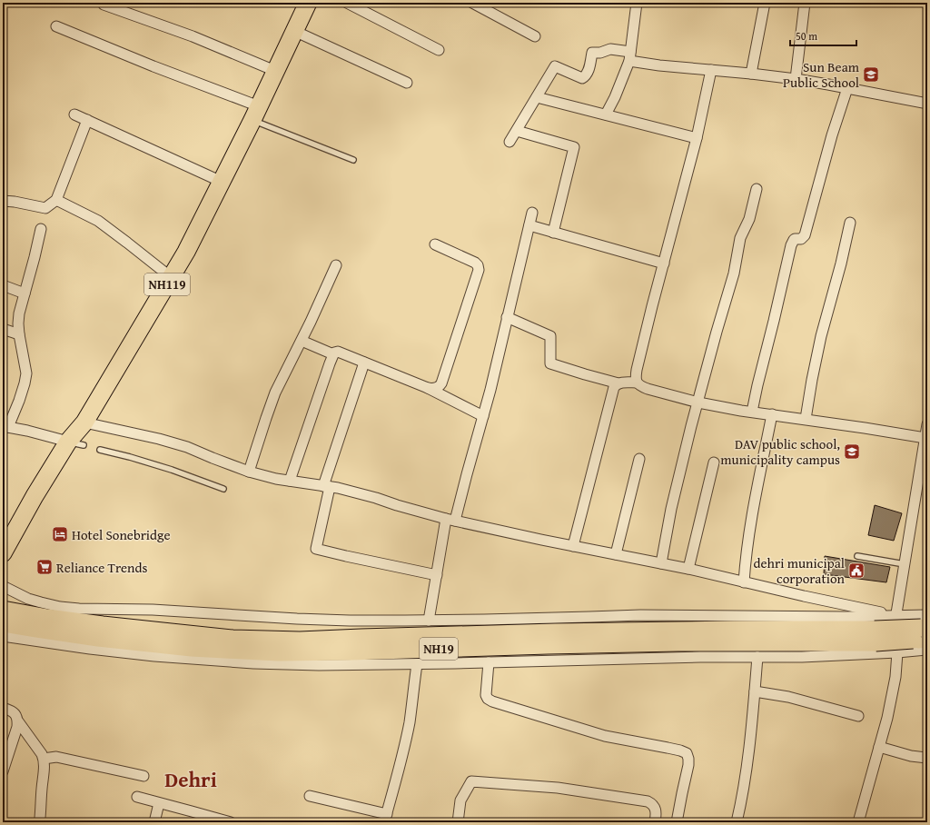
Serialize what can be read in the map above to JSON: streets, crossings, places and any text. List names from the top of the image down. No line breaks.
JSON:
{"streets":{"highway":["NH119","NH19"]},"districts":["Dehri"],"places":{"school or university":["Sun Beam Public School","DAV public school, municipality campus"],"hotel":["Hotel Sonebridge"],"supermarket":["Reliance Trends"],"public building":["dehri municipal corporation"]},"scale_bar":"50 m"}
